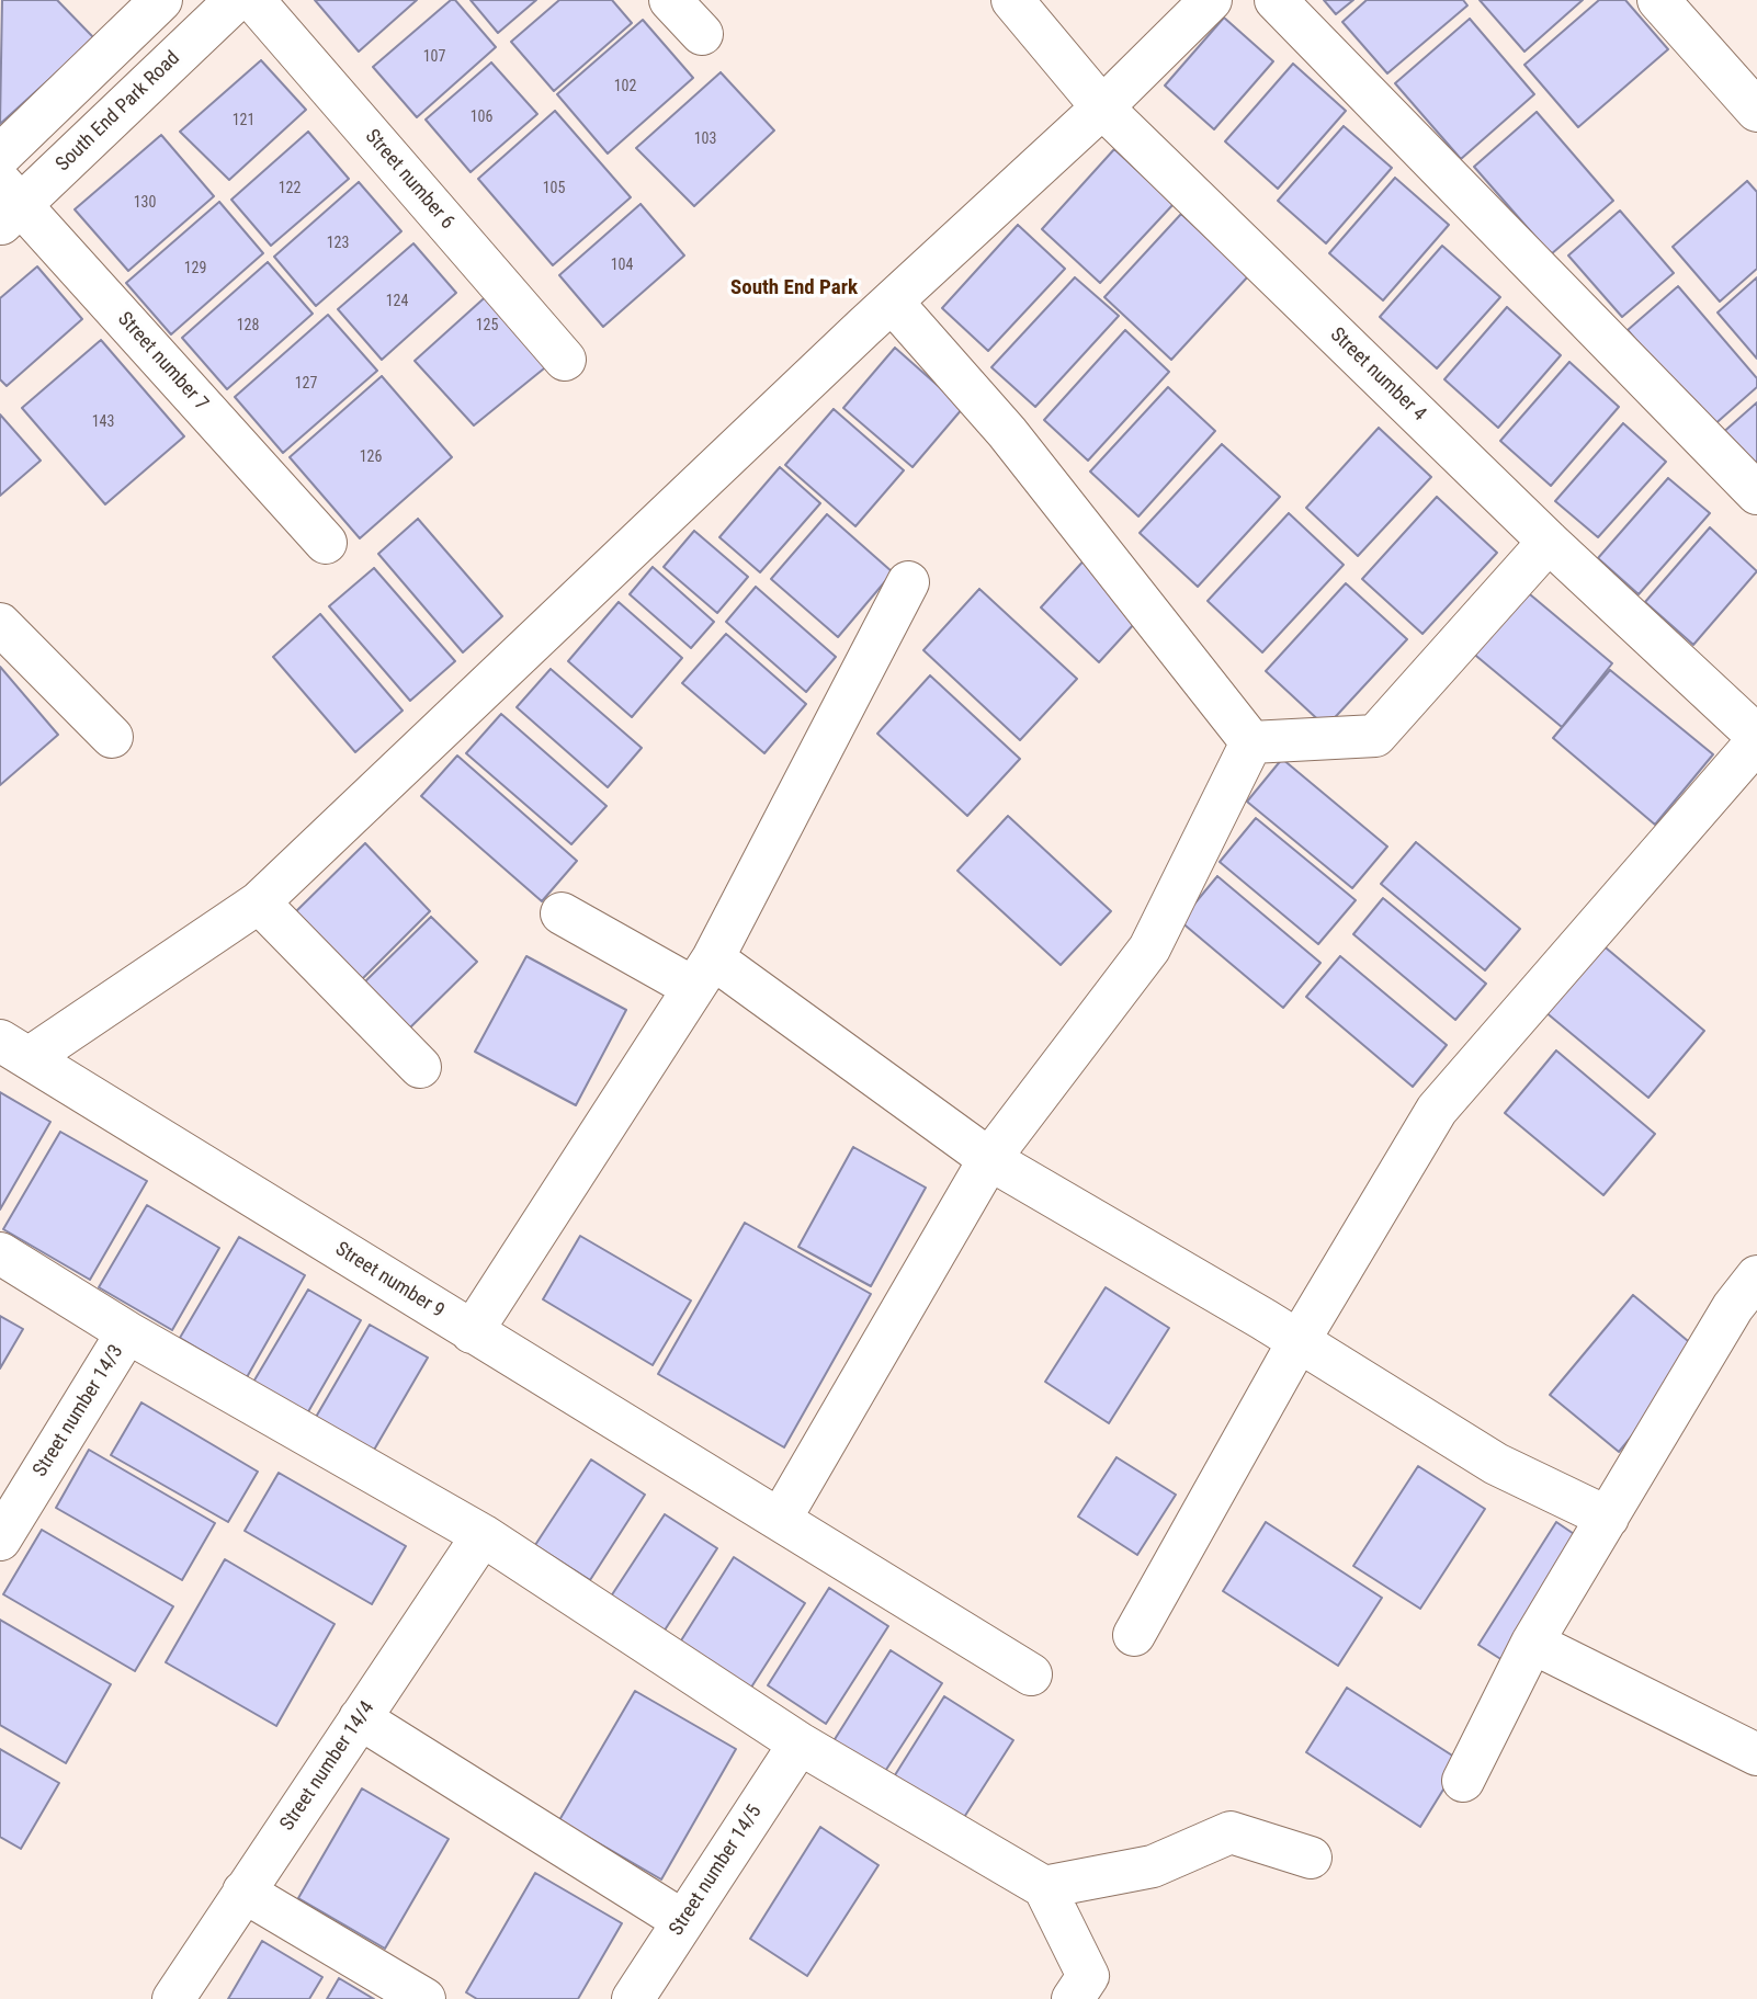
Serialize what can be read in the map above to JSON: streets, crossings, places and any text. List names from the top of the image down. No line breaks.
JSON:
{"streets":{"street":["South End Park Road","Street number 6","Street number 7","Street number 4","Street number 9","Street number 14/3","Street number 14/4","Street number 14/5"]},"crossings":[["South End Park Road","Street number 7"]],"districts":["South End Park"],"house_numbers":["107","102","106","121","103","122","105","130","123","104","129","124","128","125","127","143","126"]}
